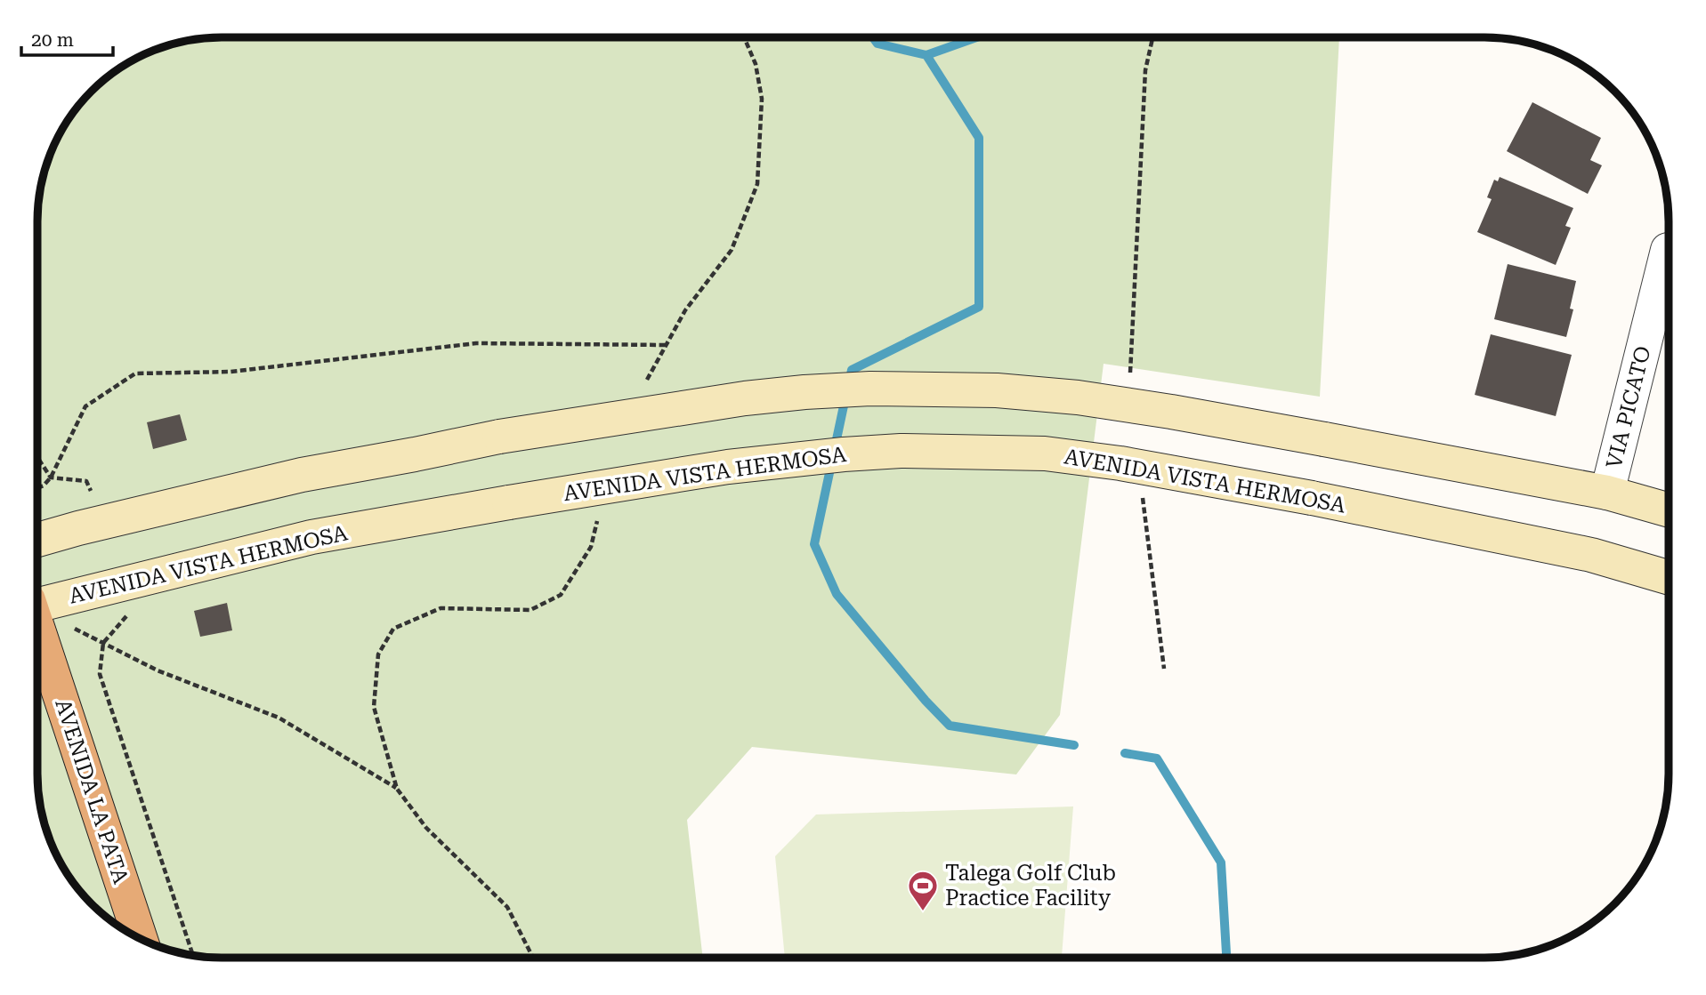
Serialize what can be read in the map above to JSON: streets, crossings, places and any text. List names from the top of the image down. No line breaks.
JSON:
{"streets":{"highway":["AVENIDA LA PATA"],"main road":["AVENIDA VISTA HERMOSA"],"street":["VIA PICATO"]},"places":{"sports":["Talega Golf Club Practice Facility"]},"scale_bar":"20 m"}
